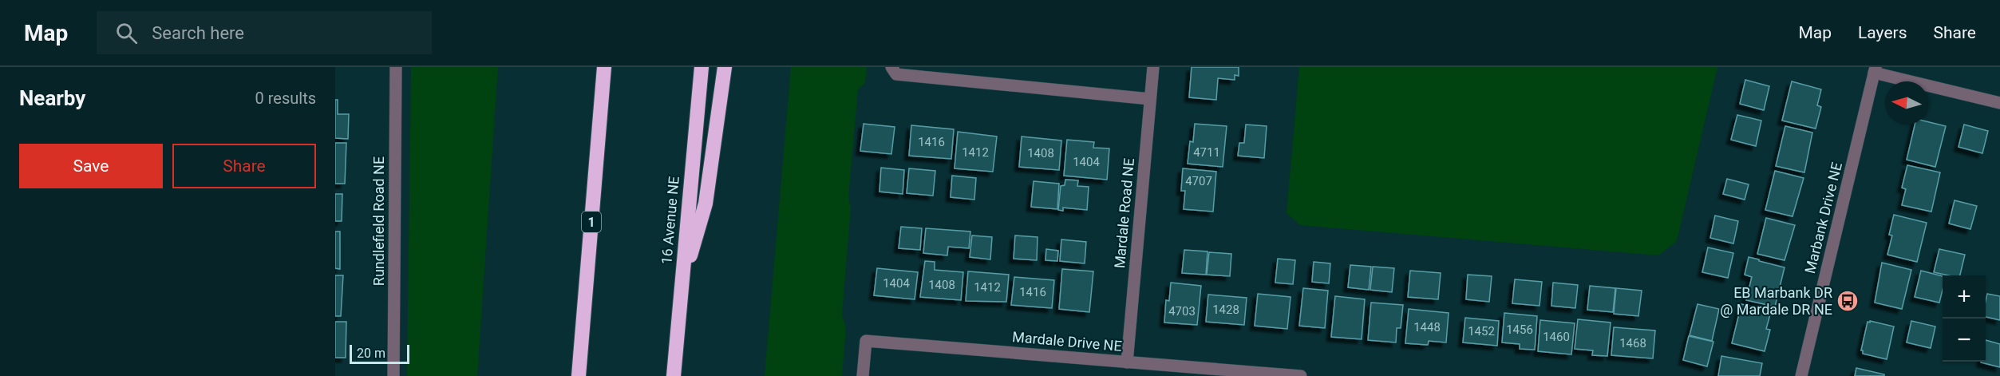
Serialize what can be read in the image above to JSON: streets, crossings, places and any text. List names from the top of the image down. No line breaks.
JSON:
{"streets":{"highway":["16 Avenue NE","1"],"street":["Mardale Road NE","Marbank Drive NE","Rundlefield Road NE","Mardale Drive NE"]},"crossings":[["Mardale Road NE","Mardale Drive NE"]],"places":{"bus stop":["EB Marbank DR @ Mardale DR NE"]},"house_numbers":["1416","1412","4711","1408","1404","4707","1404","1408","1412","1416","1428","4703","1448","1456","1452","1460","1468"],"scale_bar":"20 m","north":"left","page":{"header":"Map","search":"Search here","nav":["Map","Layers","Share"],"heading":["Nearby","0 results"],"buttons":["Save","Share"],"map_buttons":["+","−"],"scale":"20 m"}}
